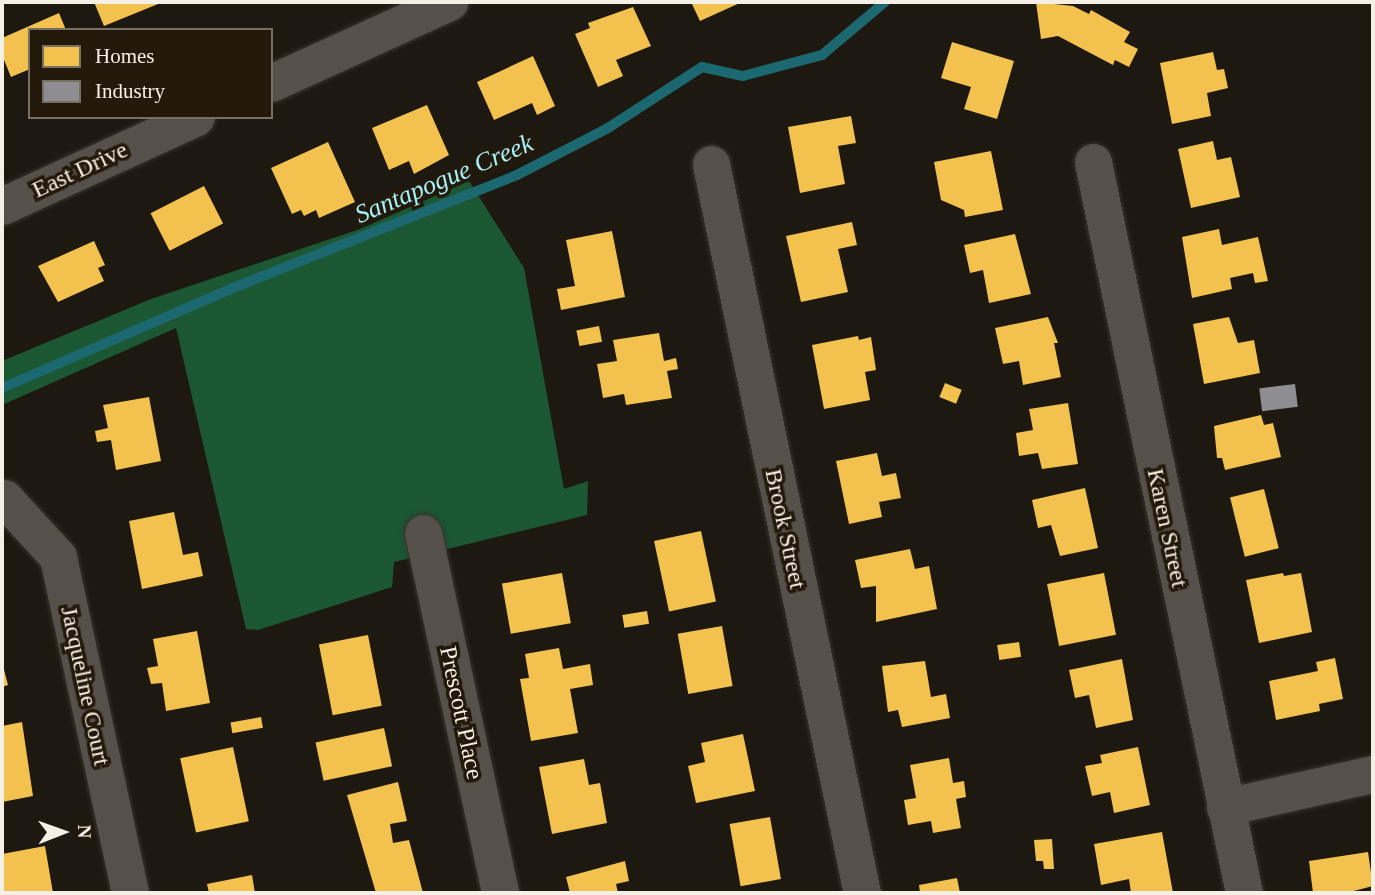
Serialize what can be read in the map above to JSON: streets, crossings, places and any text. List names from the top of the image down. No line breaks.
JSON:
{"streets":{"street":["East Drive","Karen Street","Brook Street","Jacqueline Court","Prescott Place"]},"water":["Santapogue Creek"],"legend":["Homes","Industry"],"north":"right"}
